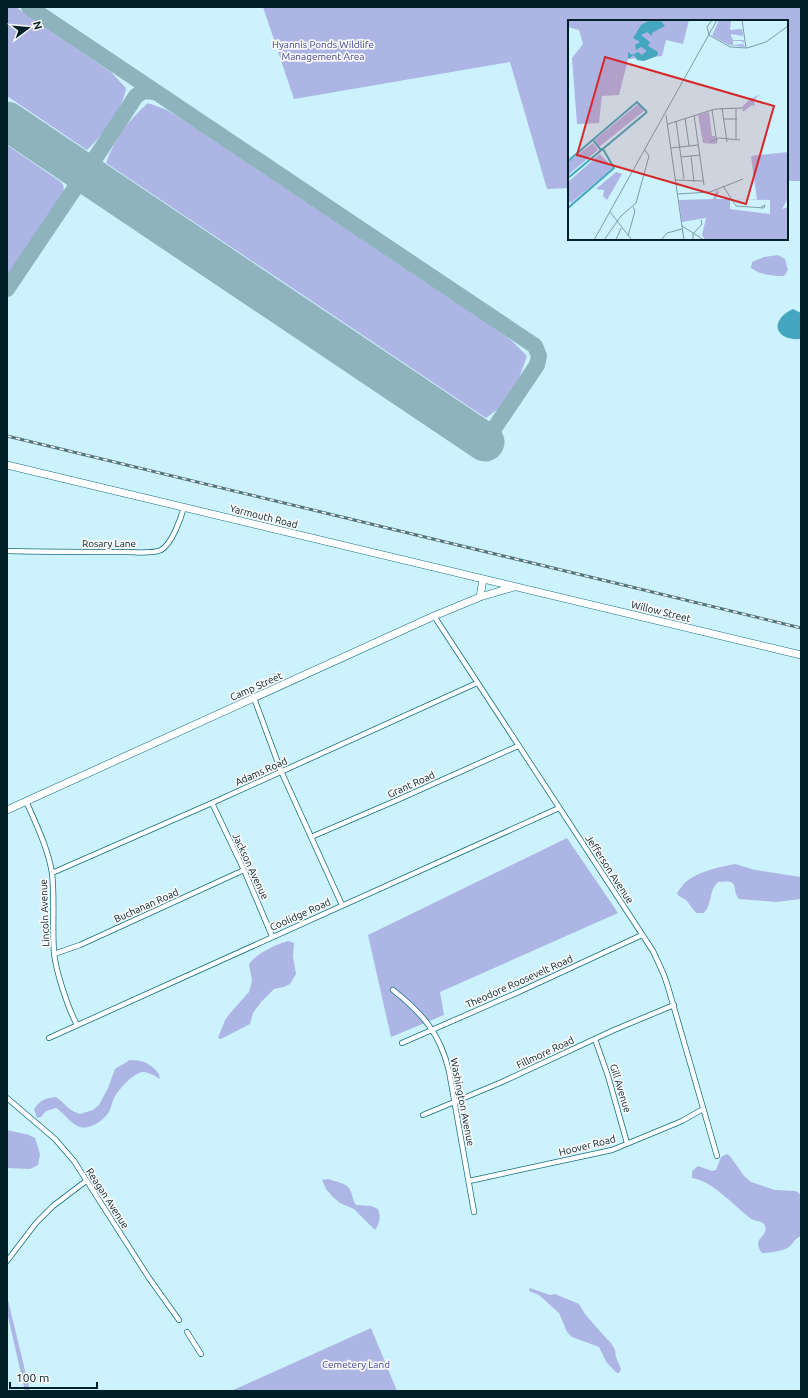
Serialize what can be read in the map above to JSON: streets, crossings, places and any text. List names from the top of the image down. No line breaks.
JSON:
{"streets":{"main road":["Yarmouth Road","Willow Street","Camp Street"],"street":["Rosary Lane","Adams Road","Grant Road","Jackson Avenue","Jefferson Avenue","Buchanan Road","Lincoln Avenue","Coolidge Road","Theodore Roosevelt Road","Fillmore Road","Gill Avenue","Washington Avenue","Hoover Road","Reagan Avenue"]},"crossings":[["Yarmouth Road","Rosary Lane"],["Yarmouth Road","Willow Street"],["Yarmouth Road","Camp Street"],["Willow Street","Camp Street"],["Camp Street","Jefferson Avenue"],["Camp Street","Lincoln Avenue"],["Adams Road","Jackson Avenue"],["Adams Road","Jefferson Avenue"],["Adams Road","Lincoln Avenue"],["Grant Road","Jefferson Avenue"],["Jackson Avenue","Buchanan Road"],["Jackson Avenue","Coolidge Road"],["Jefferson Avenue","Coolidge Road"],["Jefferson Avenue","Theodore Roosevelt Road"],["Jefferson Avenue","Fillmore Road"],["Jefferson Avenue","Hoover Road"],["Buchanan Road","Lincoln Avenue"],["Lincoln Avenue","Coolidge Road"],["Theodore Roosevelt Road","Washington Avenue"],["Fillmore Road","Gill Avenue"],["Fillmore Road","Washington Avenue"],["Gill Avenue","Hoover Road"],["Washington Avenue","Hoover Road"]],"parks":["Hyannis Ponds Wildlife Management Area","Cemetery Land"],"scale_bar":"100 m","north":"right"}
